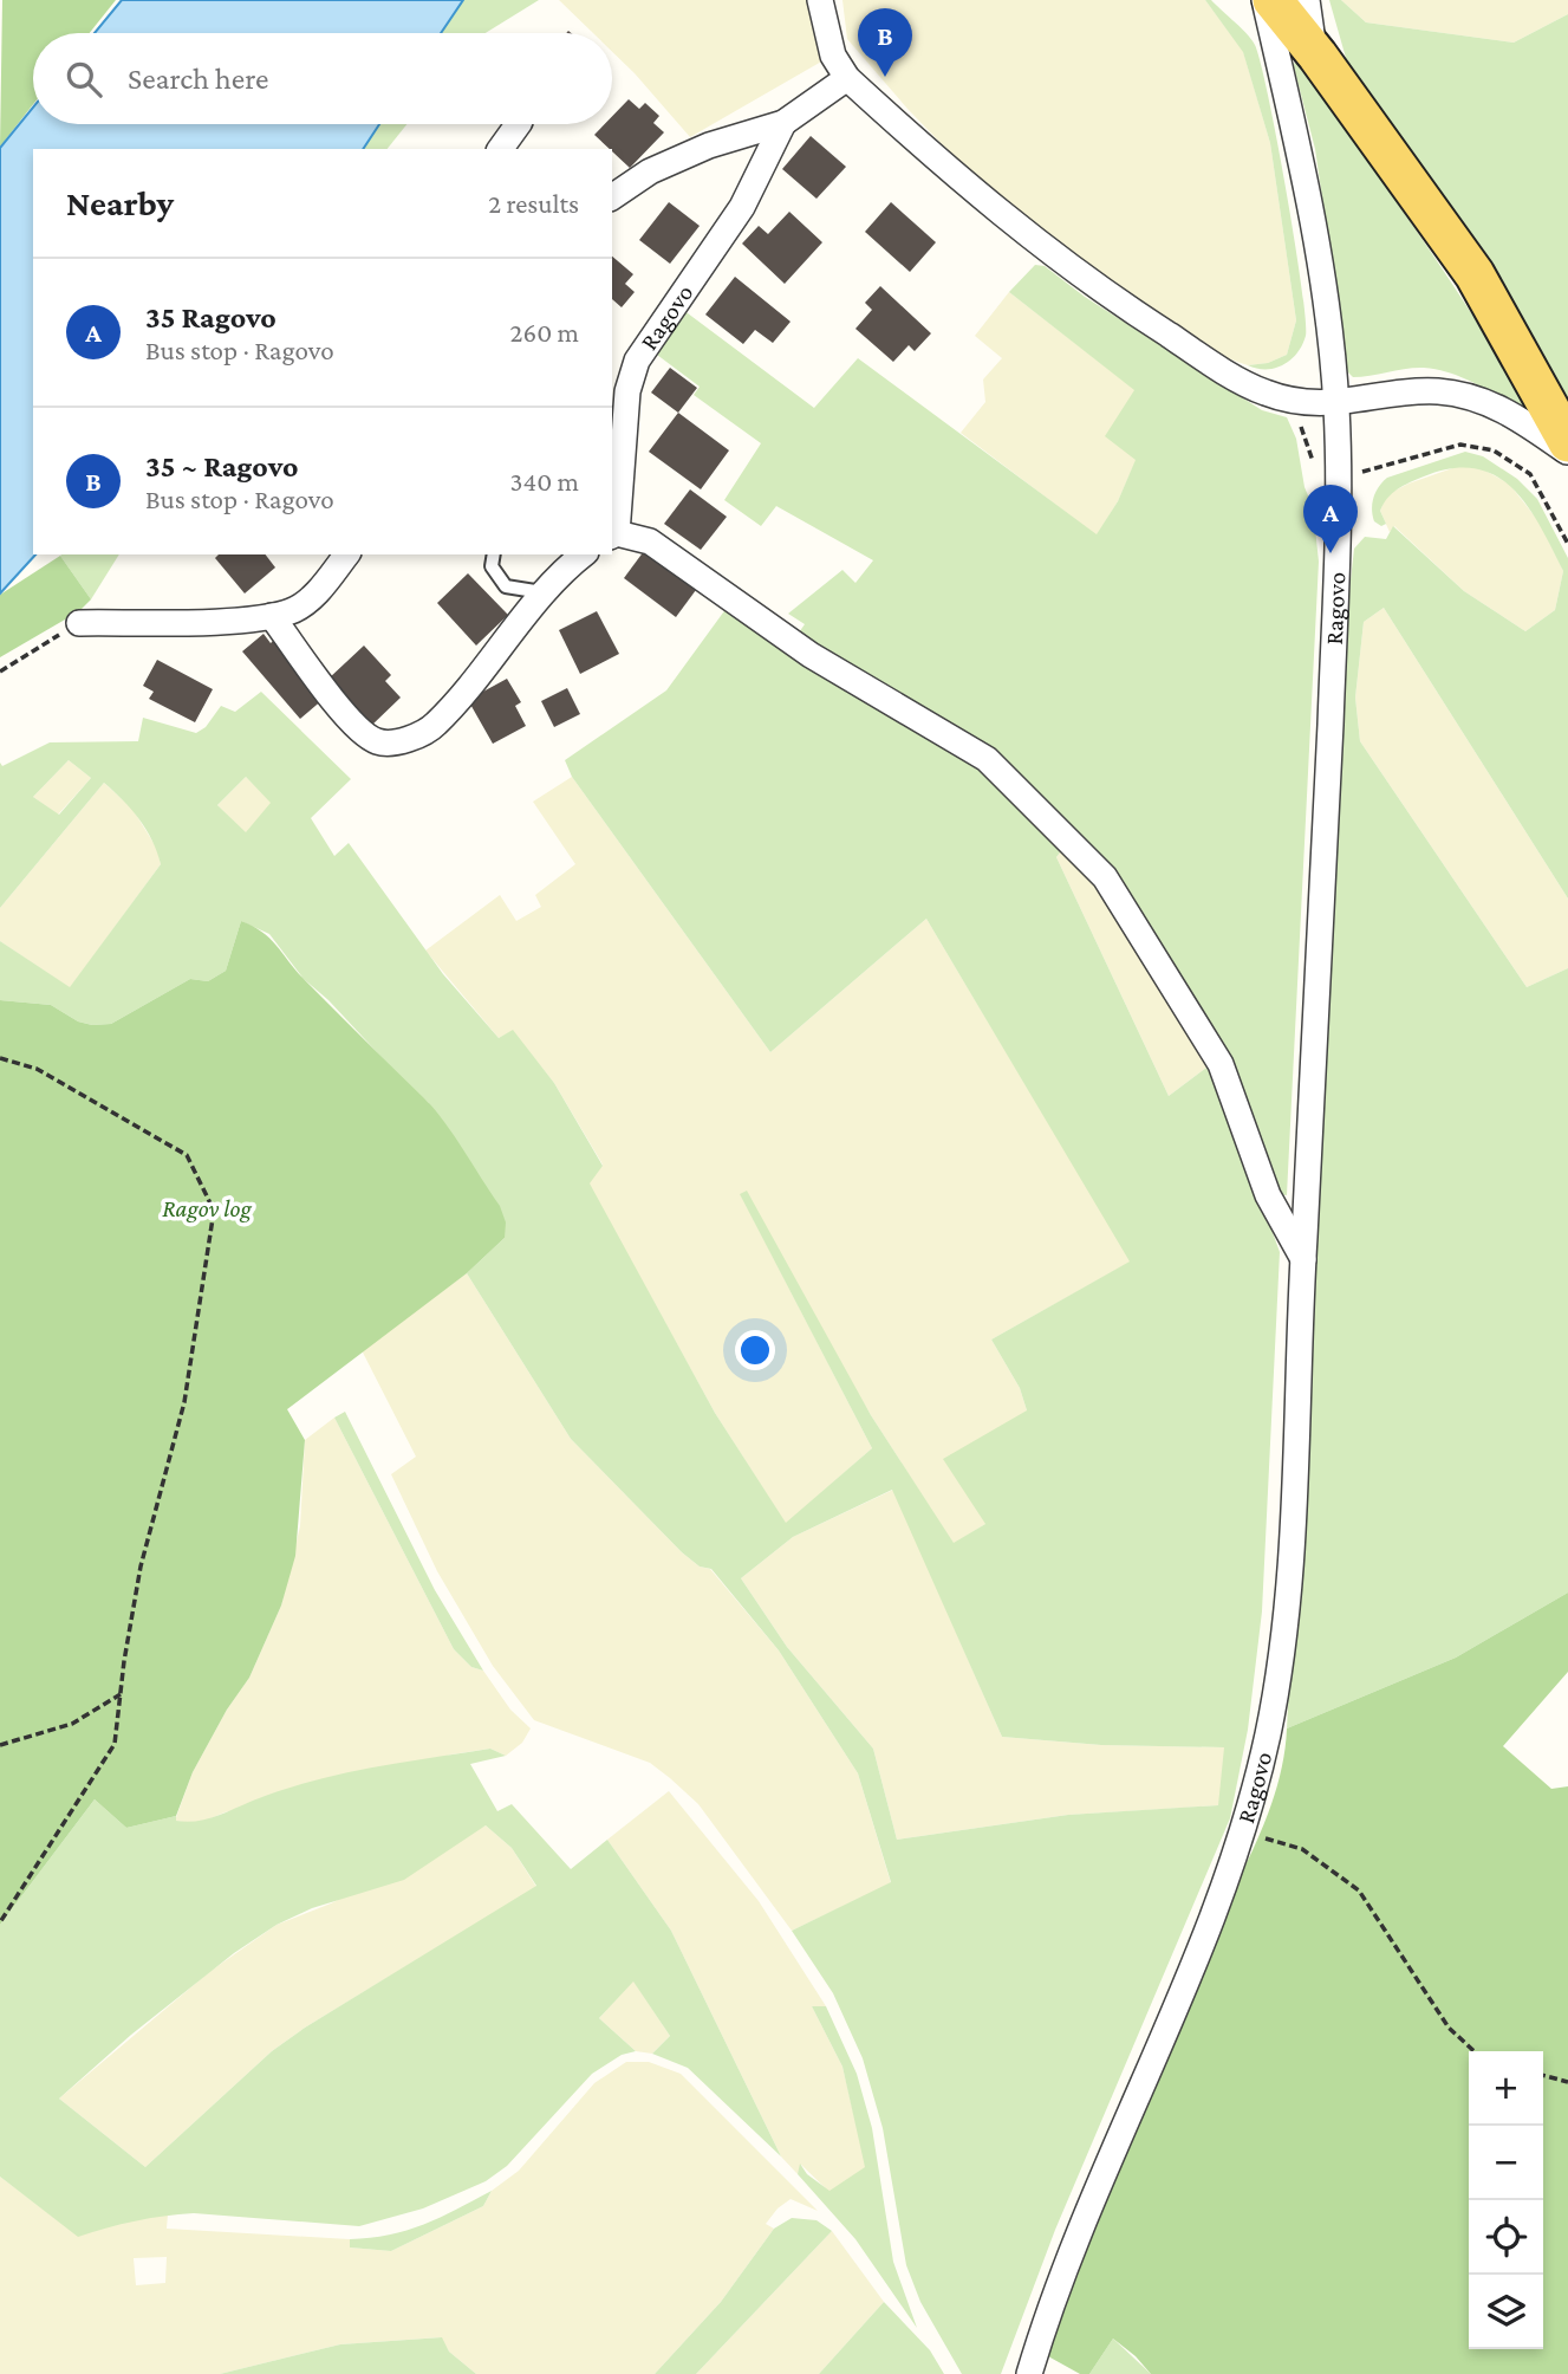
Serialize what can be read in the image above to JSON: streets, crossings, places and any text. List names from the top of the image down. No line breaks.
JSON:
{"streets":{"street":["Ragovo"]},"parks":["Ragov log"],"page":{"pins":["B","A"],"search":"Search here","heading":["Nearby","2 results"],"list":[{"mark":"A","name":"35 Ragovo","note":"Bus stop · Ragovo","value":"260 m"},{"mark":"B","name":"35 ~ Ragovo","note":"Bus stop · Ragovo","value":"340 m"}],"map_buttons":["+","−"]}}
